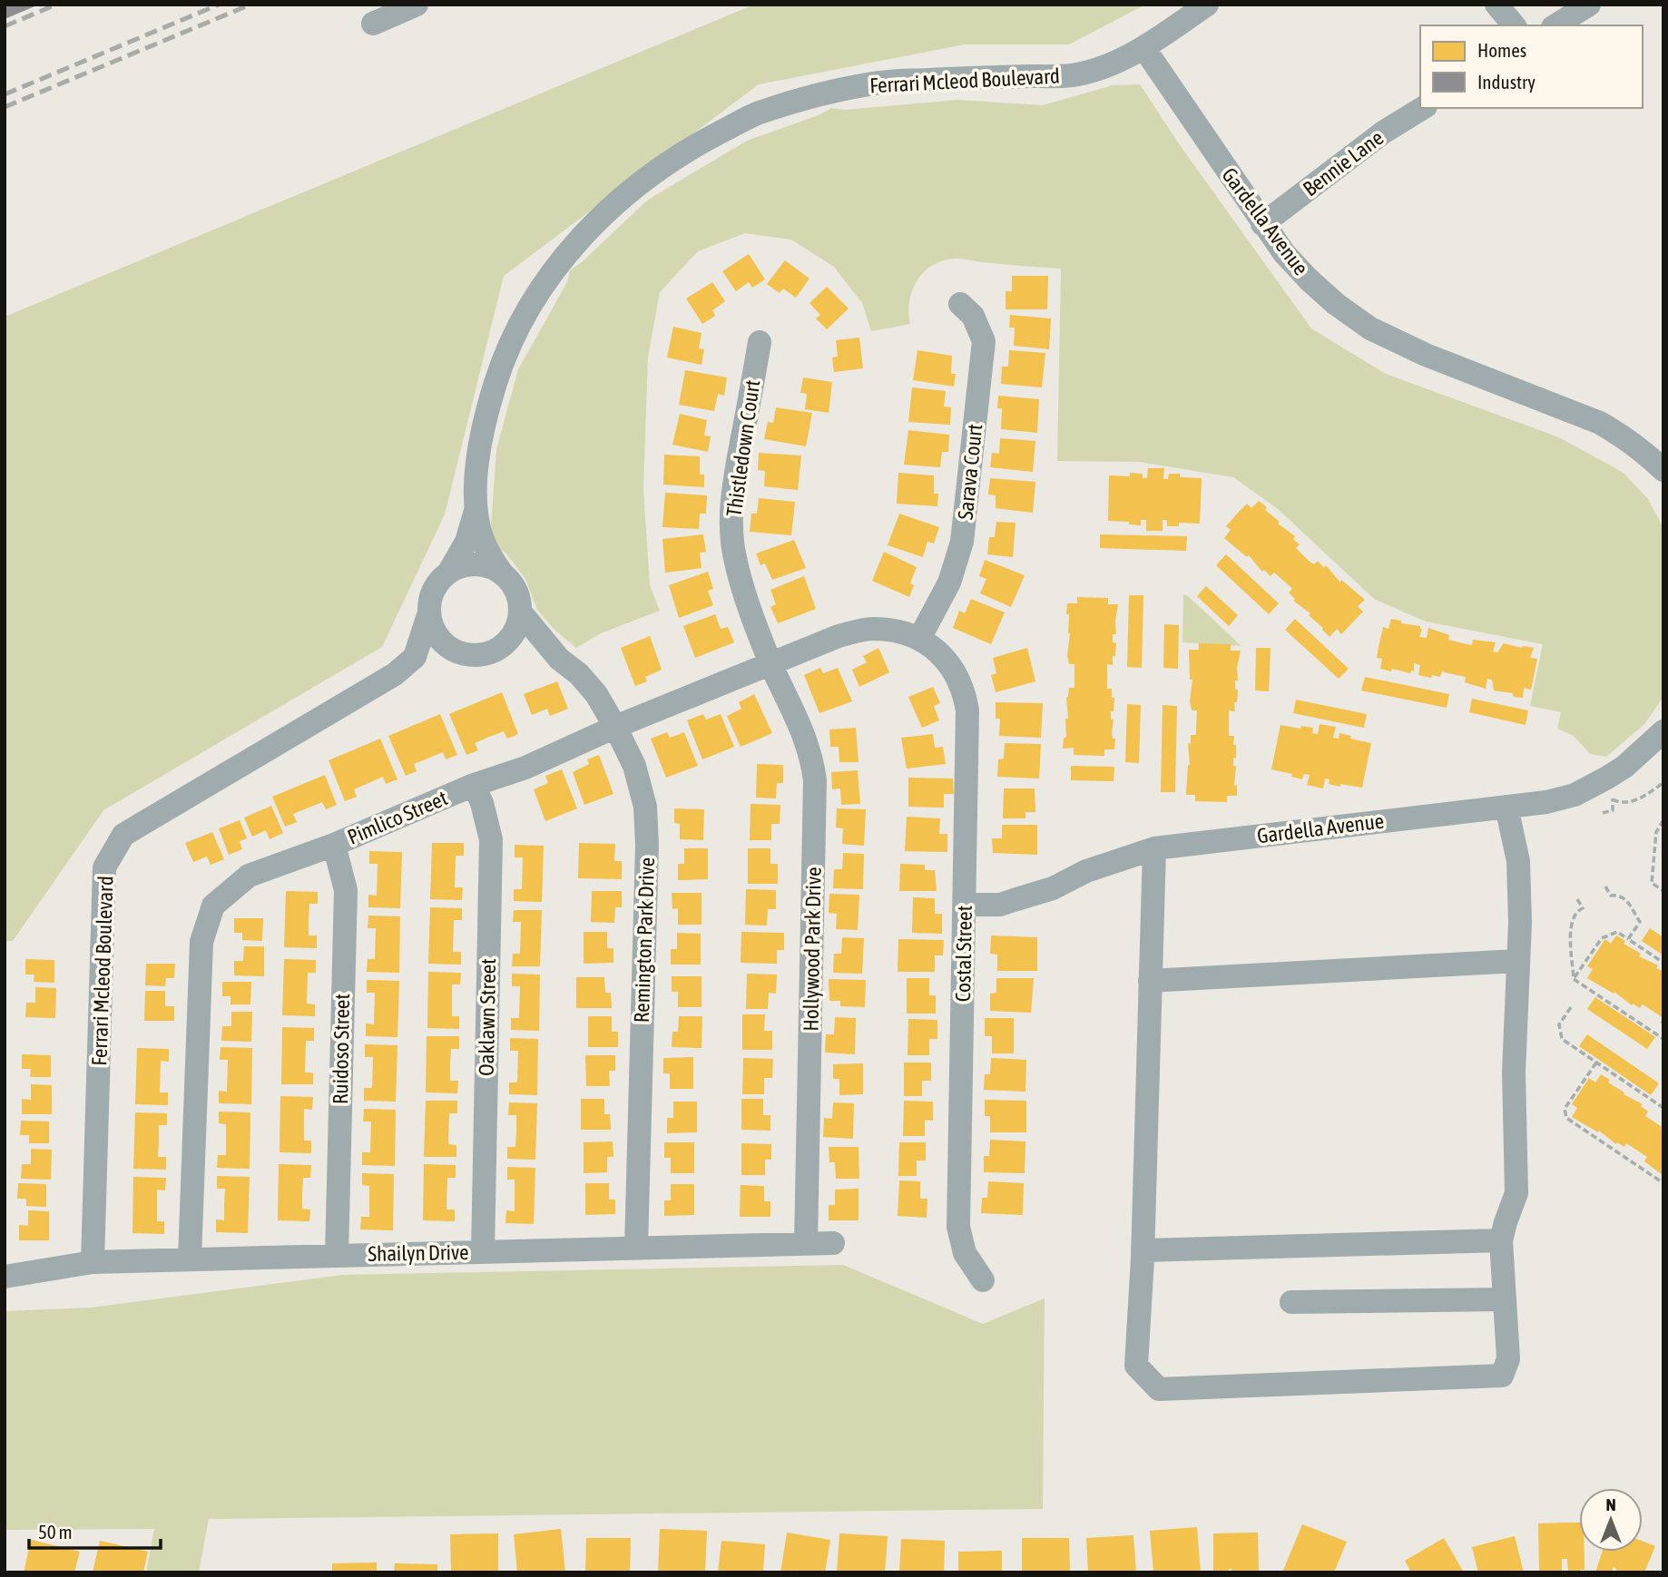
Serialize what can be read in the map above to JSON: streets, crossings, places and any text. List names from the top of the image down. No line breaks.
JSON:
{"streets":{"street":["Ferrari Mcleod Boulevard","Bennie Lane","Gardella Avenue","Thistledown Court","Sarava Court","Pimlico Street","Remington Park Drive","Hollywood Park Drive","Costal Street","Oaklawn Street","Ruidoso Street","Shailyn Drive"]},"crossings":[["Ferrari Mcleod Boulevard","Gardella Avenue"],["Ferrari Mcleod Boulevard","Remington Park Drive"],["Ferrari Mcleod Boulevard","Shailyn Drive"],["Bennie Lane","Gardella Avenue"],["Gardella Avenue","Costal Street"],["Thistledown Court","Pimlico Street"],["Thistledown Court","Hollywood Park Drive"],["Sarava Court","Pimlico Street"],["Sarava Court","Costal Street"],["Pimlico Street","Remington Park Drive"],["Pimlico Street","Hollywood Park Drive"],["Pimlico Street","Costal Street"],["Pimlico Street","Oaklawn Street"],["Pimlico Street","Ruidoso Street"],["Pimlico Street","Shailyn Drive"],["Remington Park Drive","Shailyn Drive"],["Hollywood Park Drive","Shailyn Drive"],["Oaklawn Street","Shailyn Drive"],["Ruidoso Street","Shailyn Drive"]],"legend":["Homes","Industry"],"scale_bar":"50 m","north":"top"}
